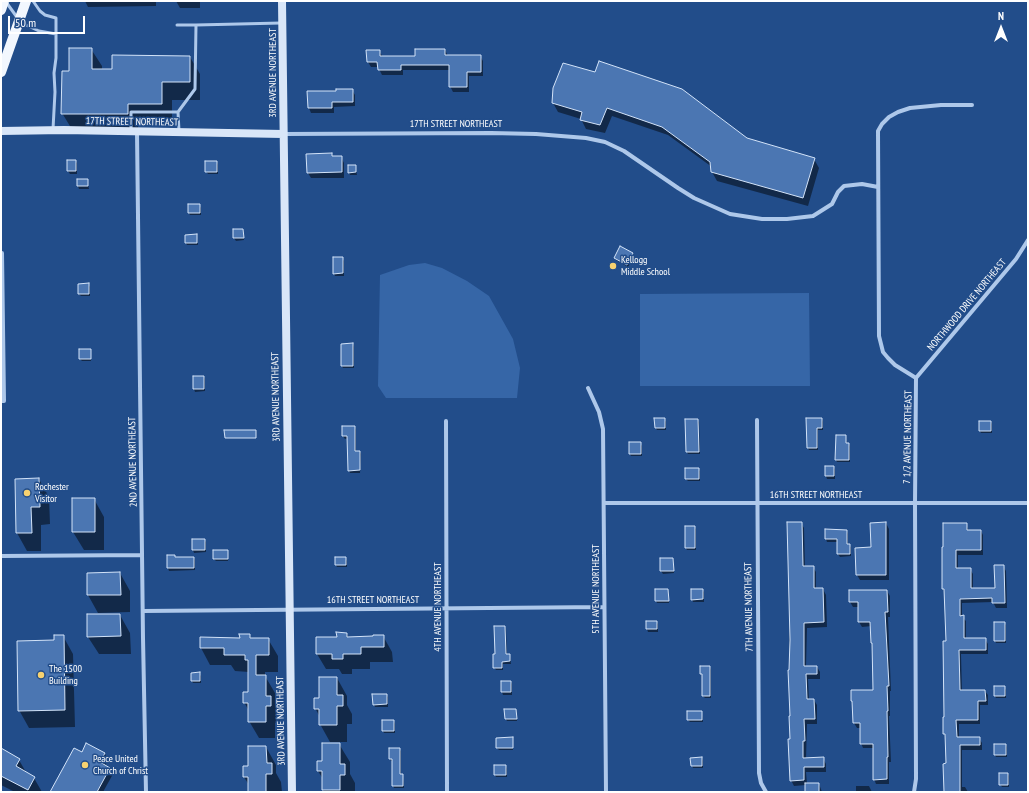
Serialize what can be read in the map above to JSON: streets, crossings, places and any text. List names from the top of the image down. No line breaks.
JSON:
{"streets":{"street":["3RD AVENUE NORTHEAST","17TH STREET NORTHEAST","NORTHWOOD DRIVE NORTHEAST","7 1/2 AVENUE NORTHEAST","2ND AVENUE NORTHEAST","16TH STREET NORTHEAST","5TH AVENUE NORTHEAST","4TH AVENUE NORTHEAST","7TH AVENUE NORTHEAST"]},"crossings":[["3RD AVENUE NORTHEAST","17TH STREET NORTHEAST"],["3RD AVENUE NORTHEAST","16TH STREET NORTHEAST"],["17TH STREET NORTHEAST","7 1/2 AVENUE NORTHEAST"],["17TH STREET NORTHEAST","2ND AVENUE NORTHEAST"],["NORTHWOOD DRIVE NORTHEAST","7 1/2 AVENUE NORTHEAST"],["7 1/2 AVENUE NORTHEAST","16TH STREET NORTHEAST"],["2ND AVENUE NORTHEAST","16TH STREET NORTHEAST"],["16TH STREET NORTHEAST","5TH AVENUE NORTHEAST"],["16TH STREET NORTHEAST","4TH AVENUE NORTHEAST"],["16TH STREET NORTHEAST","7TH AVENUE NORTHEAST"]],"places":["Kellogg Middle School","Rochester Visitor","The 1500 Building","Peace United Church of Christ"],"scale_bar":"50 m","north":"top"}
